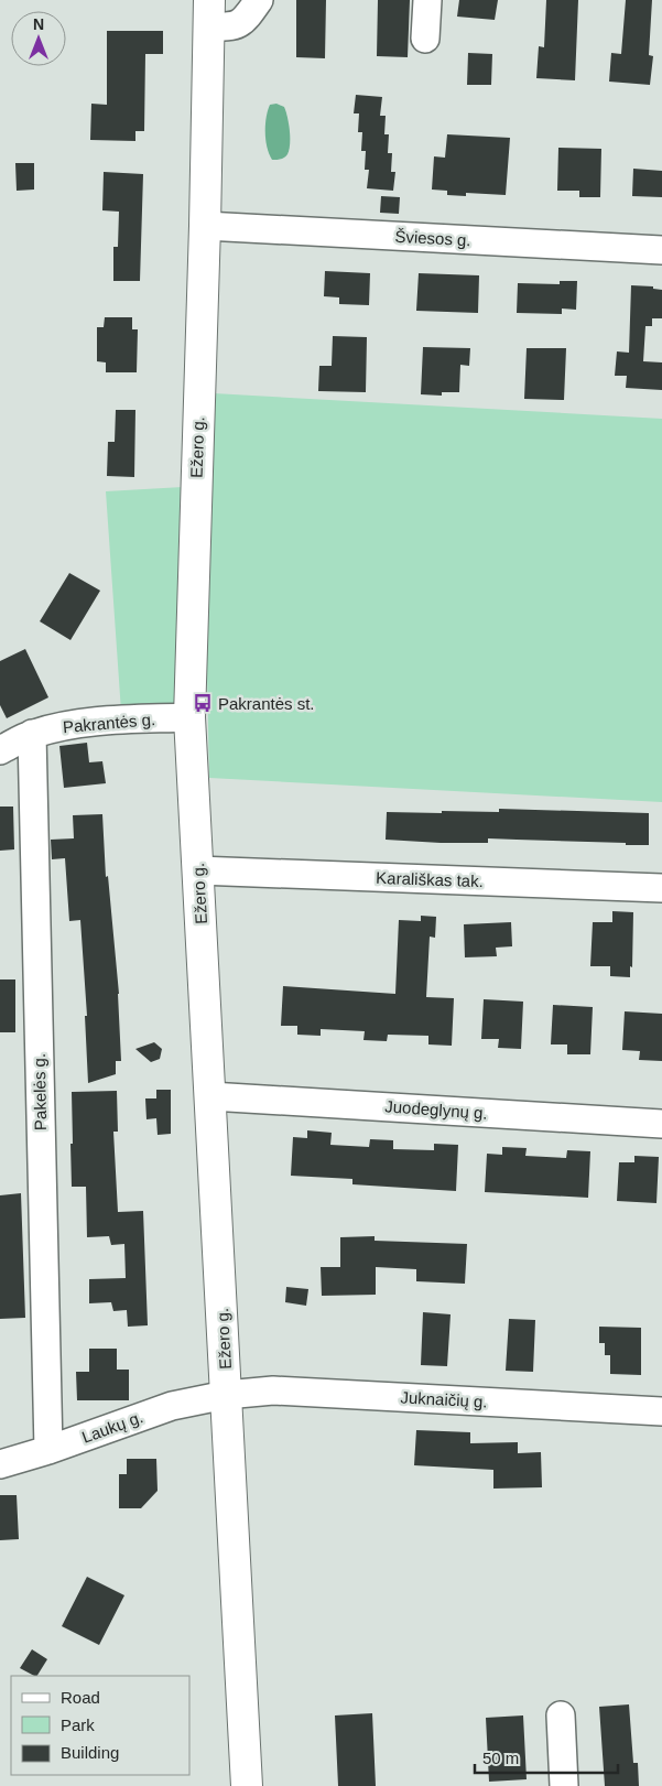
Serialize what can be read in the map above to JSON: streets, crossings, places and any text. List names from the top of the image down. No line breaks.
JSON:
{"streets":{"main road":["Ežero g."],"street":["Šviesos g.","Pakrantės g.","Karališkas tak.","Pakelės g.","Juodeglynų g.","Juknaičių g.","Laukų g."]},"crossings":[["Šviesos g.","Ežero g."],["Ežero g.","Pakrantės g."],["Ežero g.","Karališkas tak."],["Ežero g.","Juodeglynų g."],["Ežero g.","Juknaičių g."],["Ežero g.","Laukų g."],["Pakrantės g.","Pakelės g."],["Pakelės g.","Laukų g."],["Juknaičių g.","Laukų g."]],"places":{"bus stop":["Pakrantės st."]},"legend":["Road","Park","Building"],"scale_bar":"50 m","north":"top"}
